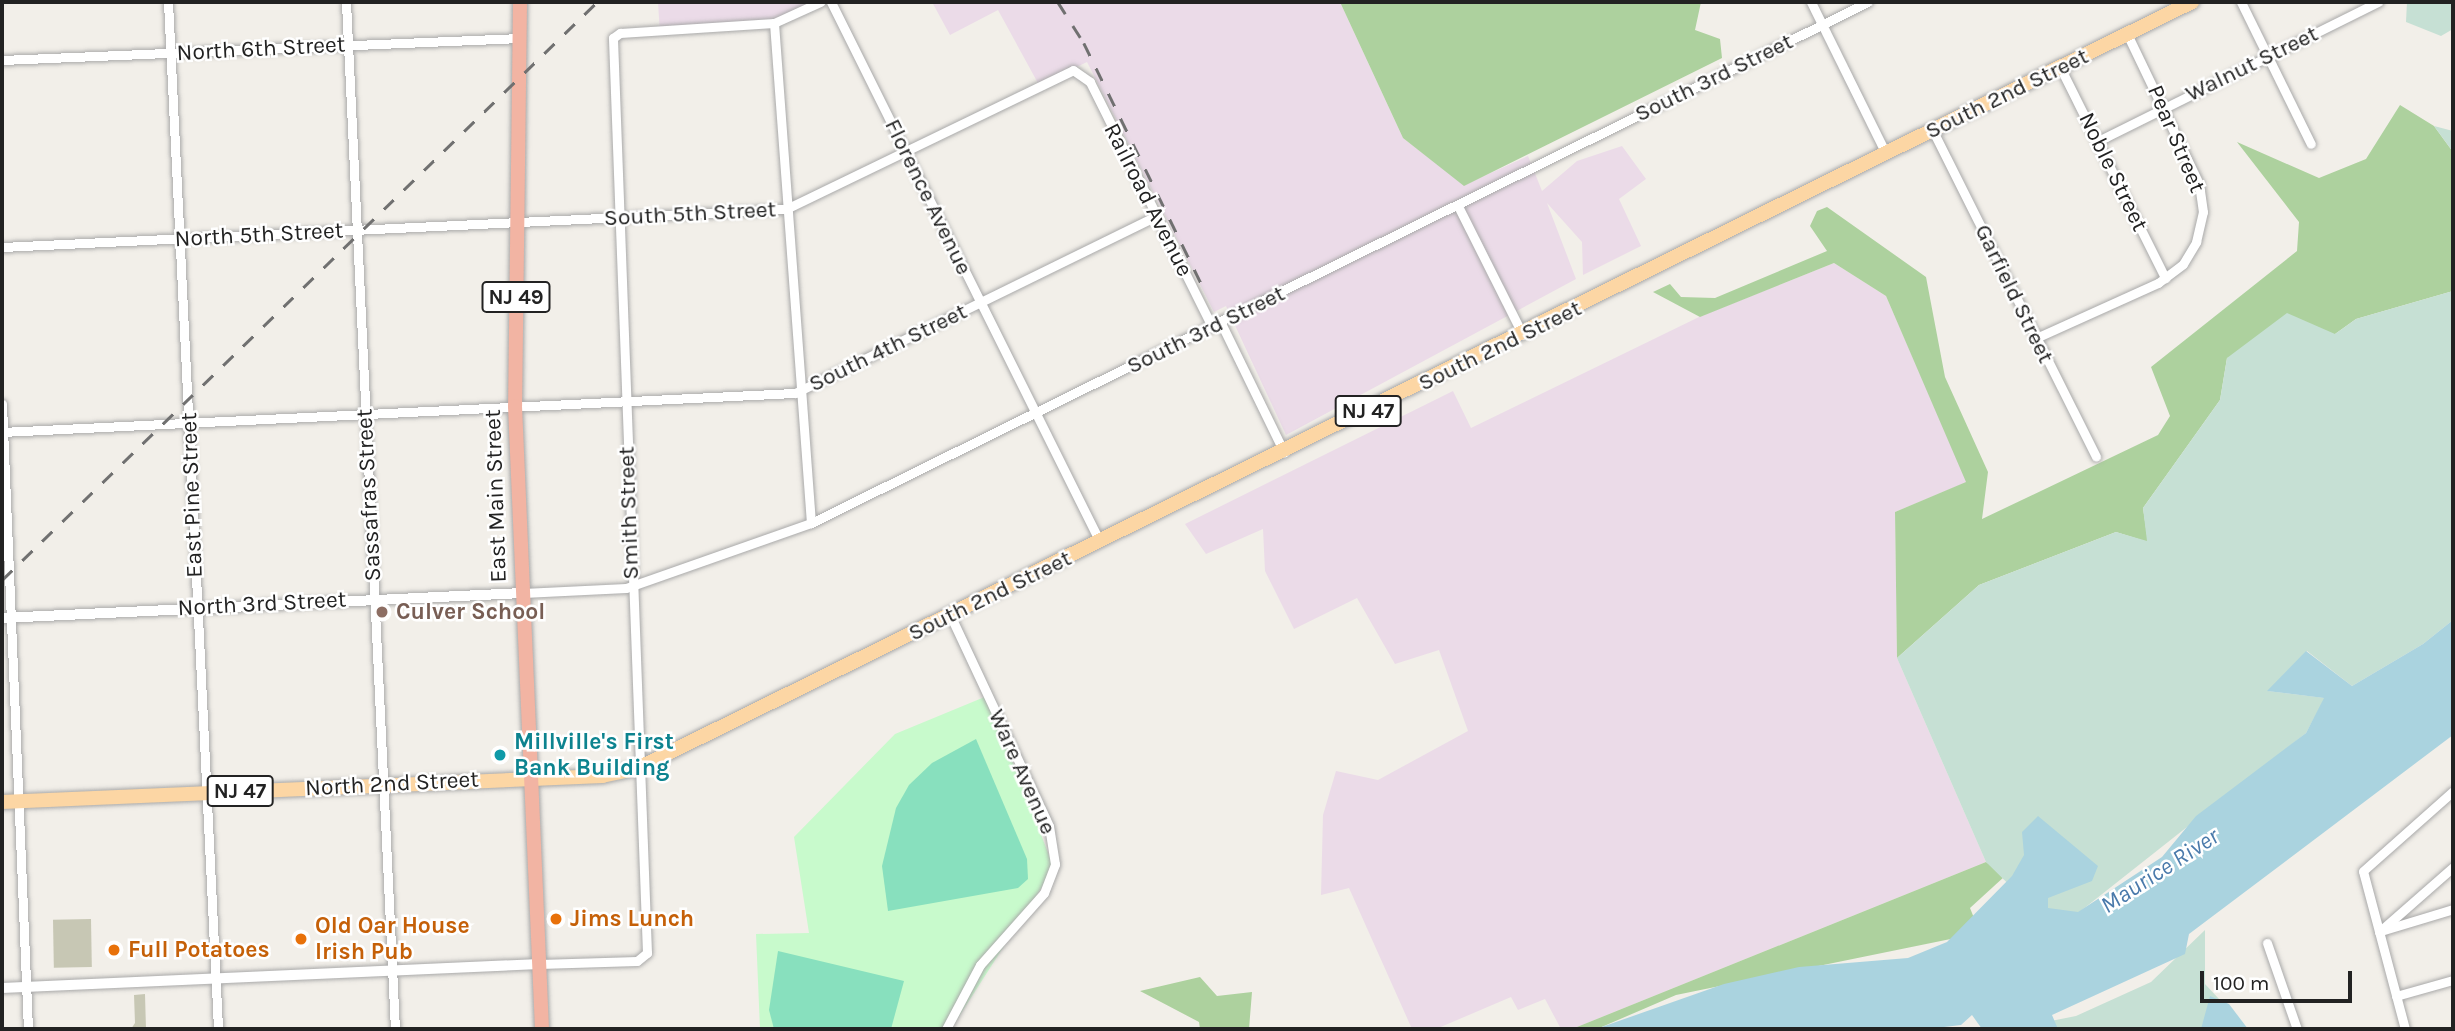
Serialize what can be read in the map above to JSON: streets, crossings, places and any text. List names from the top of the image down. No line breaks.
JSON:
{"streets":{"highway":["NJ 49","East Main Street"],"main road":["South 2nd Street","NJ 47","North 2nd Street"],"street":["North 6th Street","Walnut Street","South 3rd Street","Pear Street","Noble Street","Florence Avenue","Railroad Avenue","South 5th Street","North 5th Street","Garfield Street","South 4th Street","East Pine Street","Sassafras Street","Smith Street","North 3rd Street","Ware Avenue"]},"crossings":[["North 6th Street","East Pine Street"],["North 6th Street","Sassafras Street"],["North 6th Street","East Main Street"],["Walnut Street","Pear Street"],["Walnut Street","Noble Street"],["South 3rd Street","Florence Avenue"],["South 3rd Street","Railroad Avenue"],["South 3rd Street","East Main Street"],["South 3rd Street","Smith Street"],["South 3rd Street","North 3rd Street"],["South 2nd Street","Pear Street"],["South 2nd Street","Noble Street"],["South 2nd Street","Florence Avenue"],["South 2nd Street","Railroad Avenue"],["South 2nd Street","Garfield Street"],["South 2nd Street","East Main Street"],["South 2nd Street","Smith Street"],["South 2nd Street","Ware Avenue"],["South 2nd Street","North 2nd Street"],["Pear Street","Noble Street"],["Pear Street","Garfield Street"],["Florence Avenue","South 5th Street"],["Florence Avenue","South 4th Street"],["Railroad Avenue","South 5th Street"],["Railroad Avenue","South 4th Street"],["South 5th Street","North 5th Street"],["South 5th Street","East Main Street"],["South 5th Street","Smith Street"],["North 5th Street","East Pine Street"],["North 5th Street","Sassafras Street"],["North 5th Street","East Main Street"],["South 4th Street","East Pine Street"],["South 4th Street","Sassafras Street"],["South 4th Street","East Main Street"],["South 4th Street","Smith Street"],["East Pine Street","North 3rd Street"],["East Pine Street","North 2nd Street"],["Sassafras Street","North 3rd Street"],["Sassafras Street","North 2nd Street"],["East Main Street","Smith Street"],["East Main Street","North 3rd Street"],["East Main Street","North 2nd Street"]],"water":["Maurice River"],"places":["Culver School","Millville's First Bank Building","Jims Lunch","Old Oar House Irish Pub","Full Potatoes"],"scale_bar":"100 m"}
